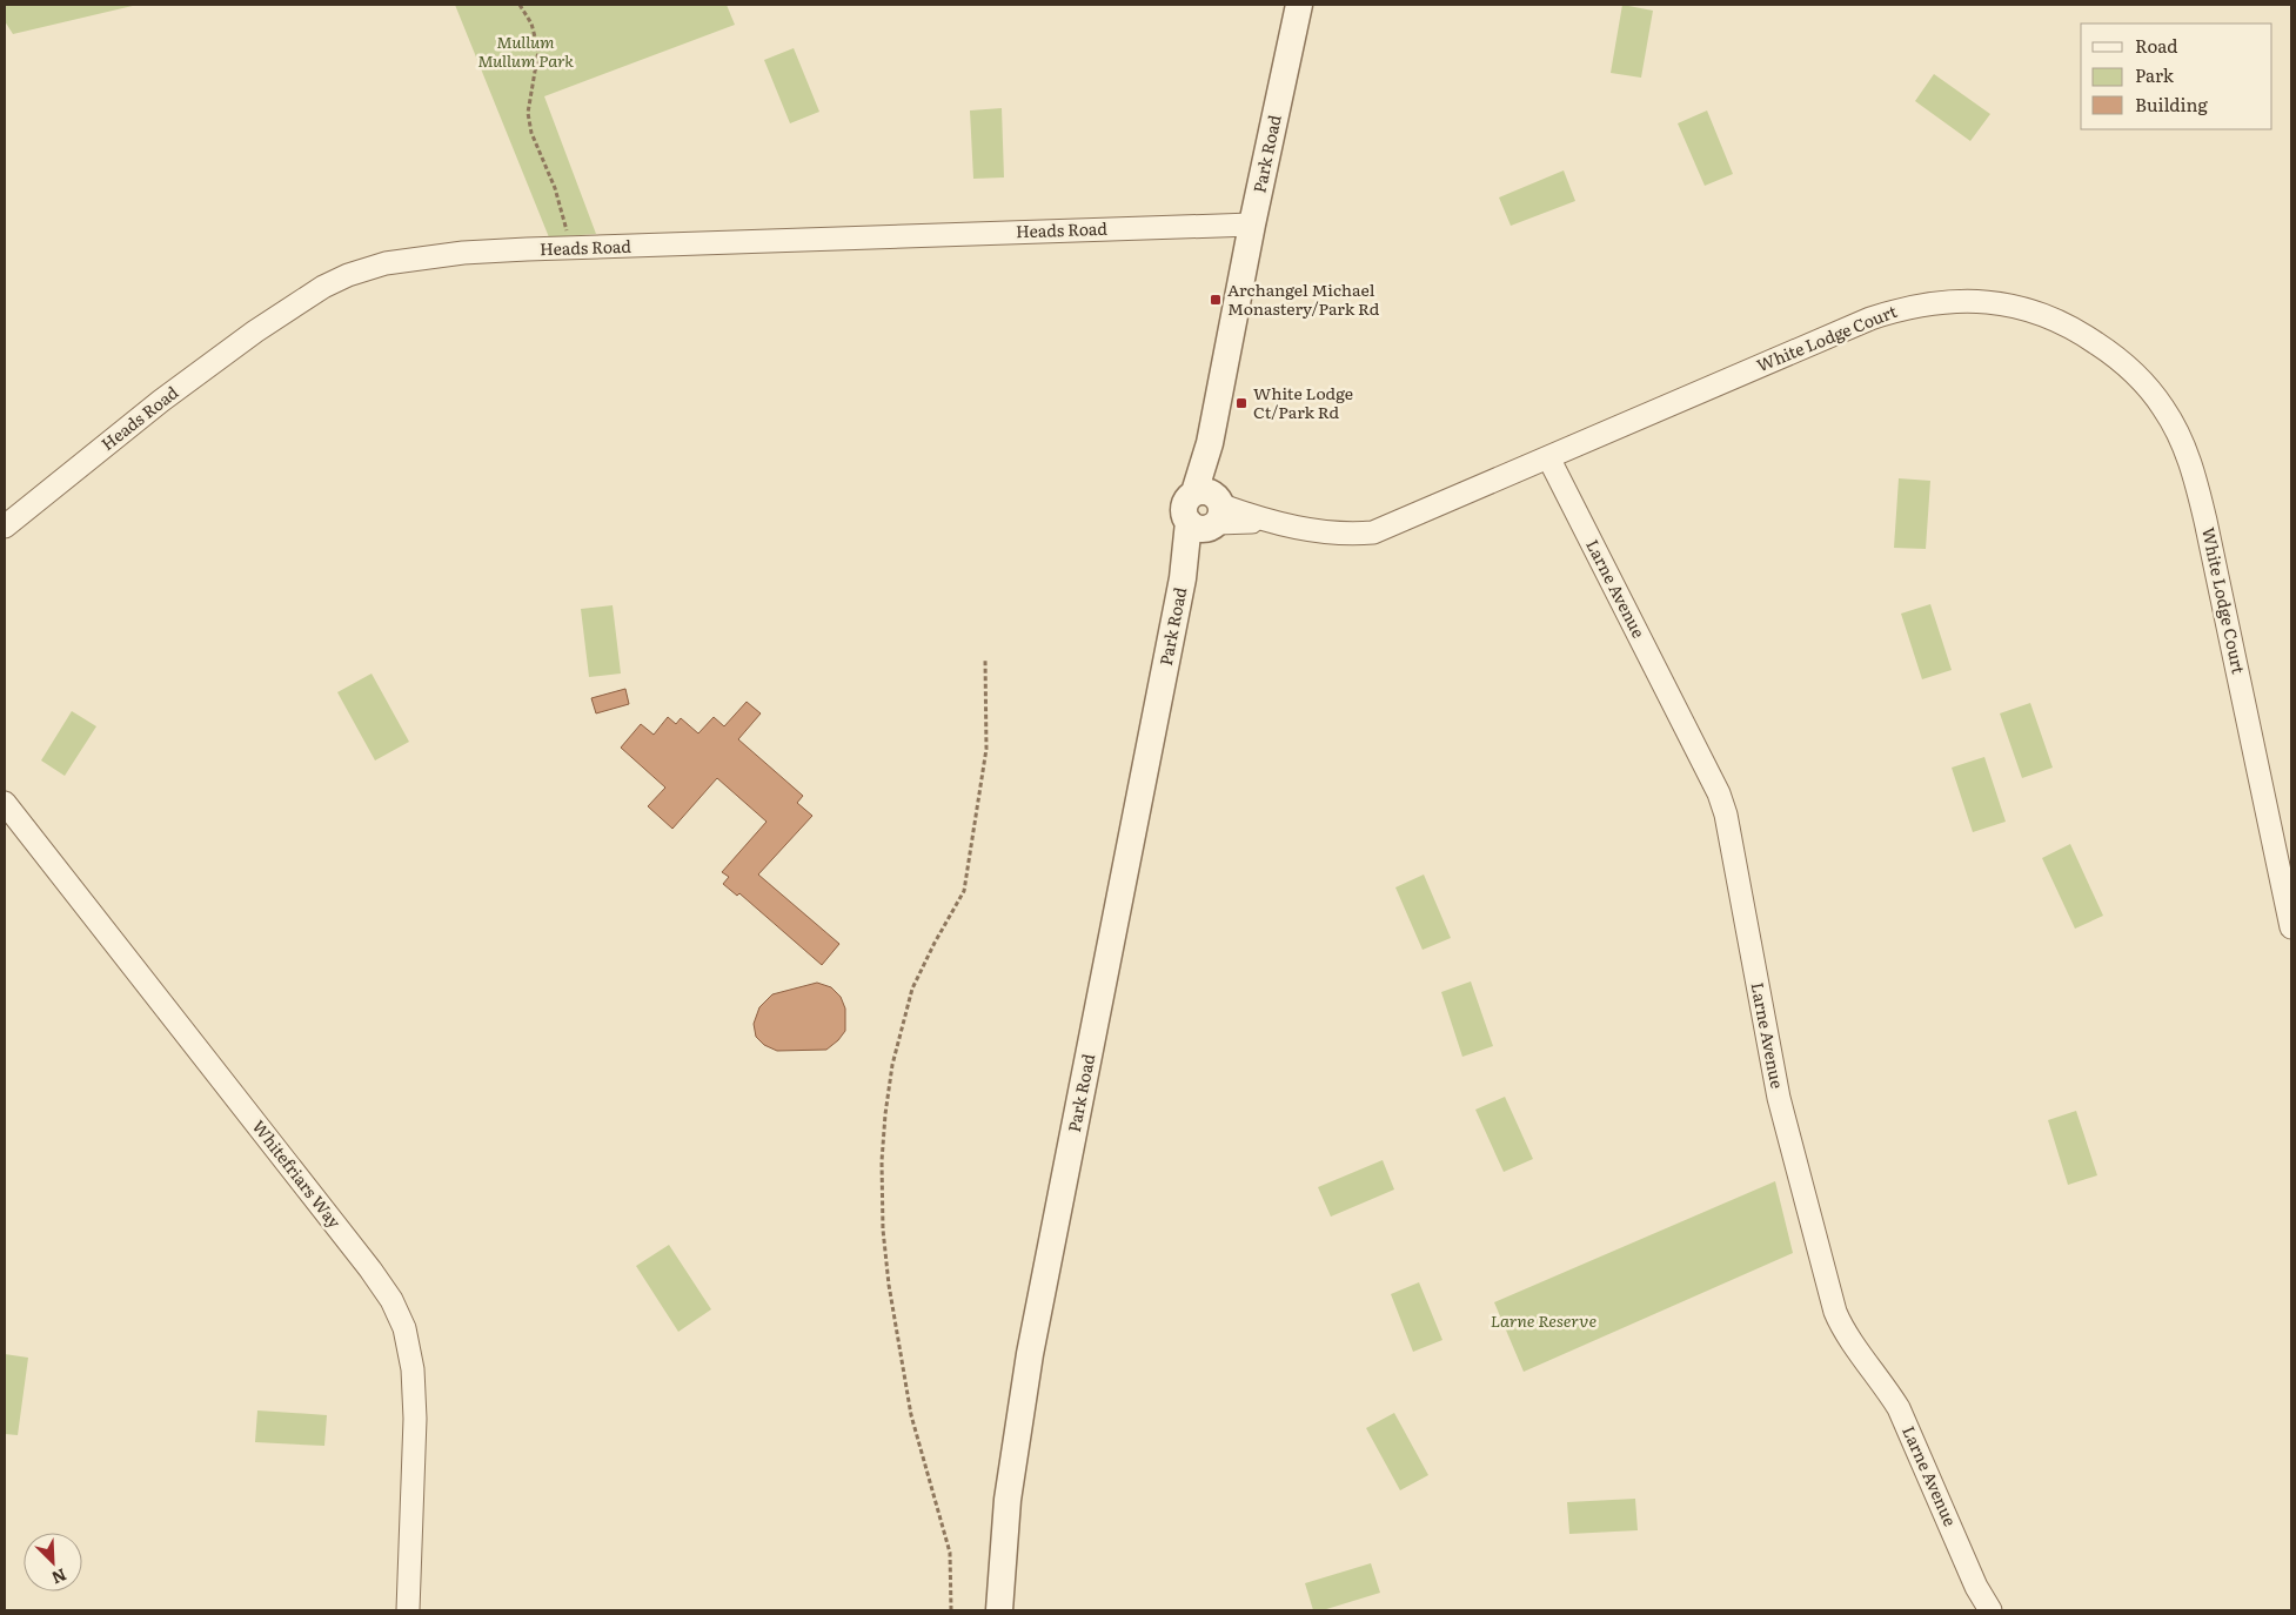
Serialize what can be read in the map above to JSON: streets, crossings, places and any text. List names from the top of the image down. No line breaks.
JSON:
{"streets":{"street":["Park Road","Heads Road","White Lodge Court","Larne Avenue","Whitefriars Way"]},"crossings":[["Park Road","Heads Road"],["Park Road","White Lodge Court"],["White Lodge Court","Larne Avenue"]],"parks":["Mullum Mullum Park","Larne Reserve"],"places":{"transit":["Archangel Michael Monastery/Park Rd","White Lodge Ct/Park Rd"]},"legend":["Road","Park","Building"],"north":"bottom right"}
